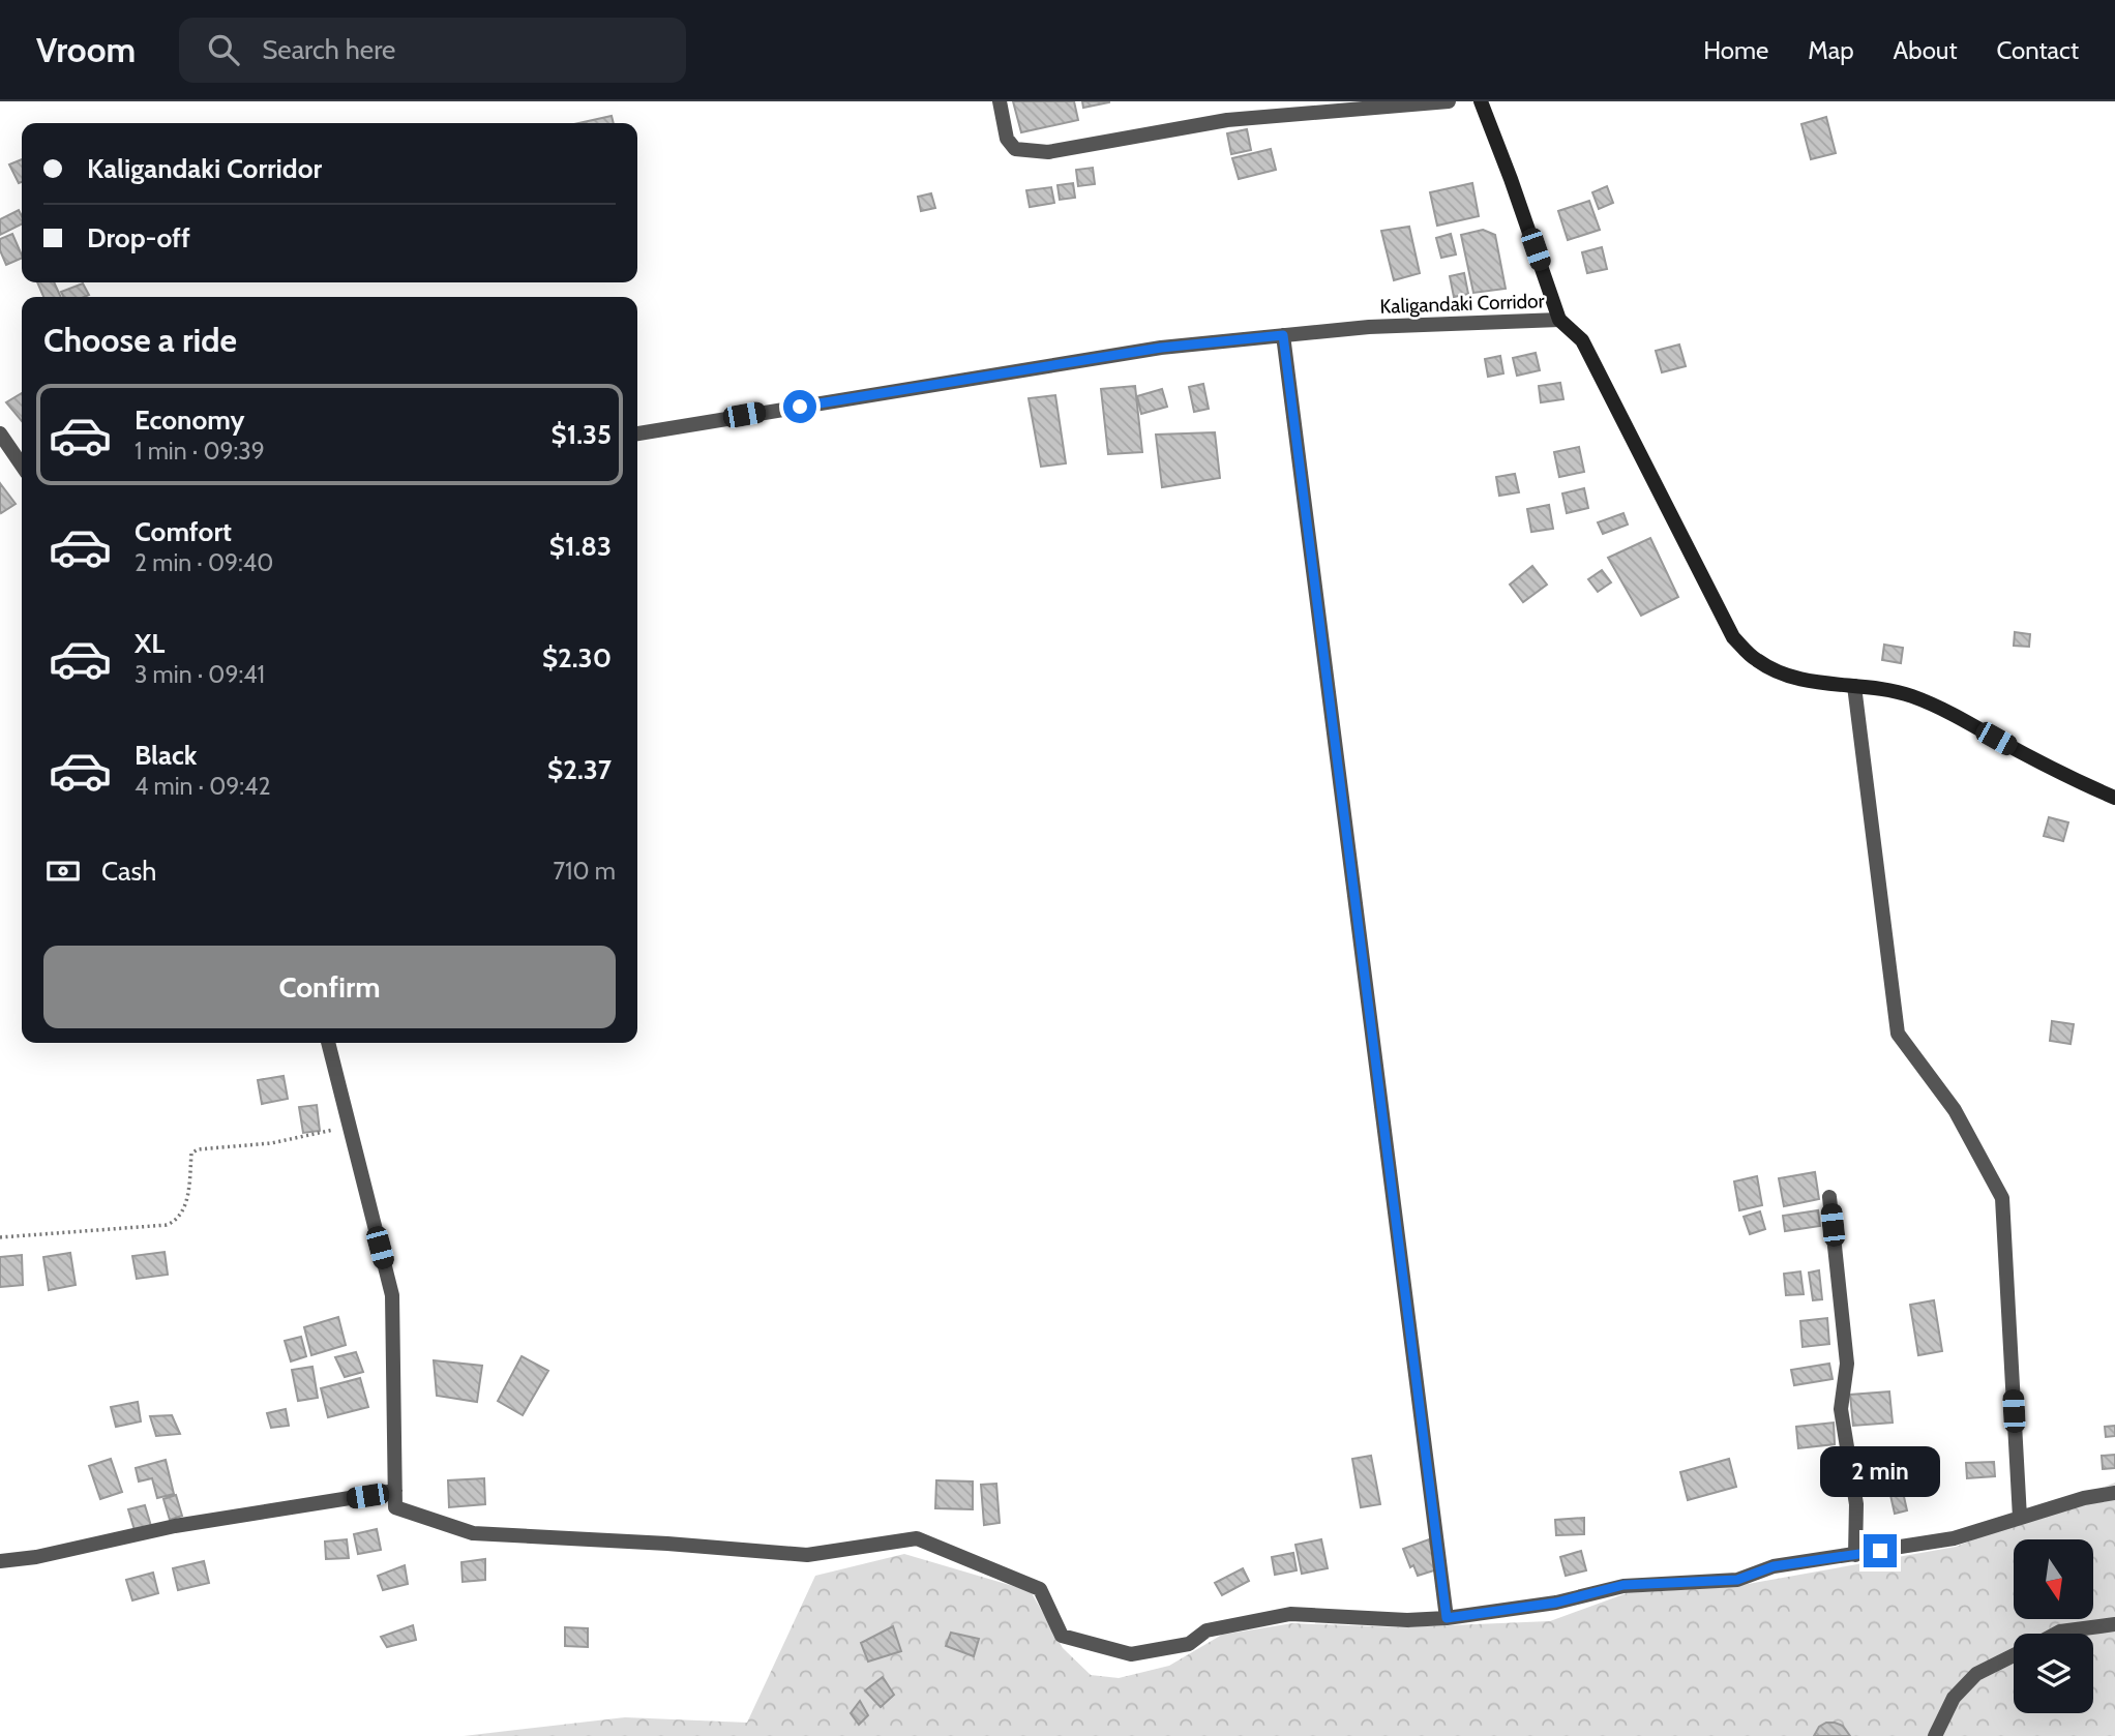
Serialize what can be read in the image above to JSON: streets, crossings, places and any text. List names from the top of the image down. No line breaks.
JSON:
{"streets":{"main road":["Kaligandaki Corridor"]},"north":"bottom","page":{"header":"Vroom","search":"Search here","nav":["Home","Map","About","Contact"],"banner":["Kaligandaki Corridor","Drop-off"],"heading":"Choose a ride","list":[{"name":"Economy","note":"1 min · 09:39","value":"$1.35"},{"name":"Comfort","note":"2 min · 09:40","value":"$1.83"},{"name":"XL","note":"3 min · 09:41","value":"$2.30"},{"name":"Black","note":"4 min · 09:42","value":"$2.37"}],"pay":["Cash","710 m"],"buttons":"Confirm","bubble":"2 min"}}
